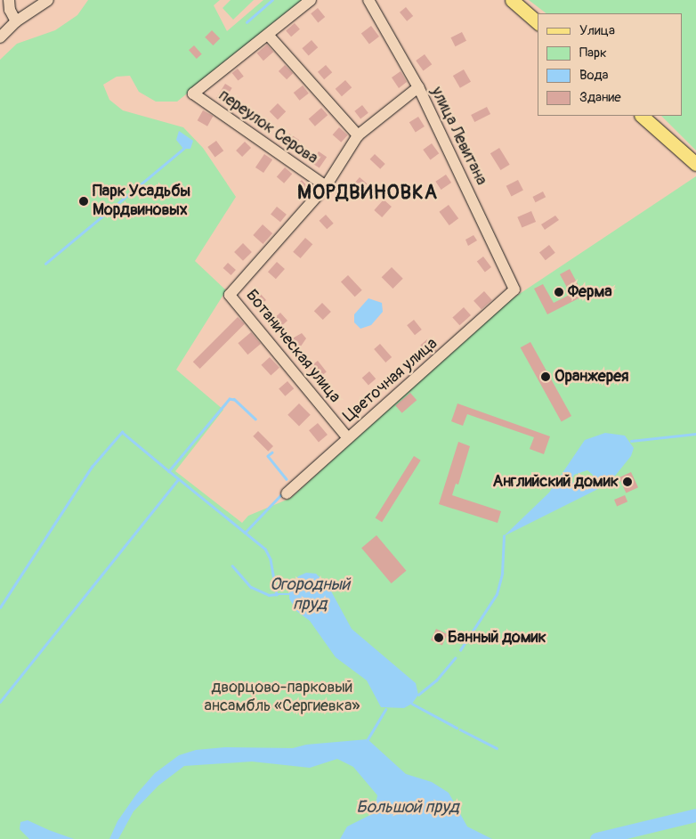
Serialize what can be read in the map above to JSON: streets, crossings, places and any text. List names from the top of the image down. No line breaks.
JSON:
{"streets":{"street":["переулок Серова","улица Левитана","Ботаническая улица","Цветочная улица"]},"crossings":[["переулок Серова","Ботаническая улица"],["улица Левитана","Цветочная улица"],["Ботаническая улица","Цветочная улица"]],"districts":["МОРДВИНОВКА"],"water":["Огородный пруд","Большой пруд"],"parks":["дворцово-парковый ансамбль «Сергиевка»"],"places":["Парк Усадьбы Мордвиновых","Ферма","Оранжерея","Английский домик","Банный домик"],"legend":["Улица","Парк","Вода","Здание"]}
